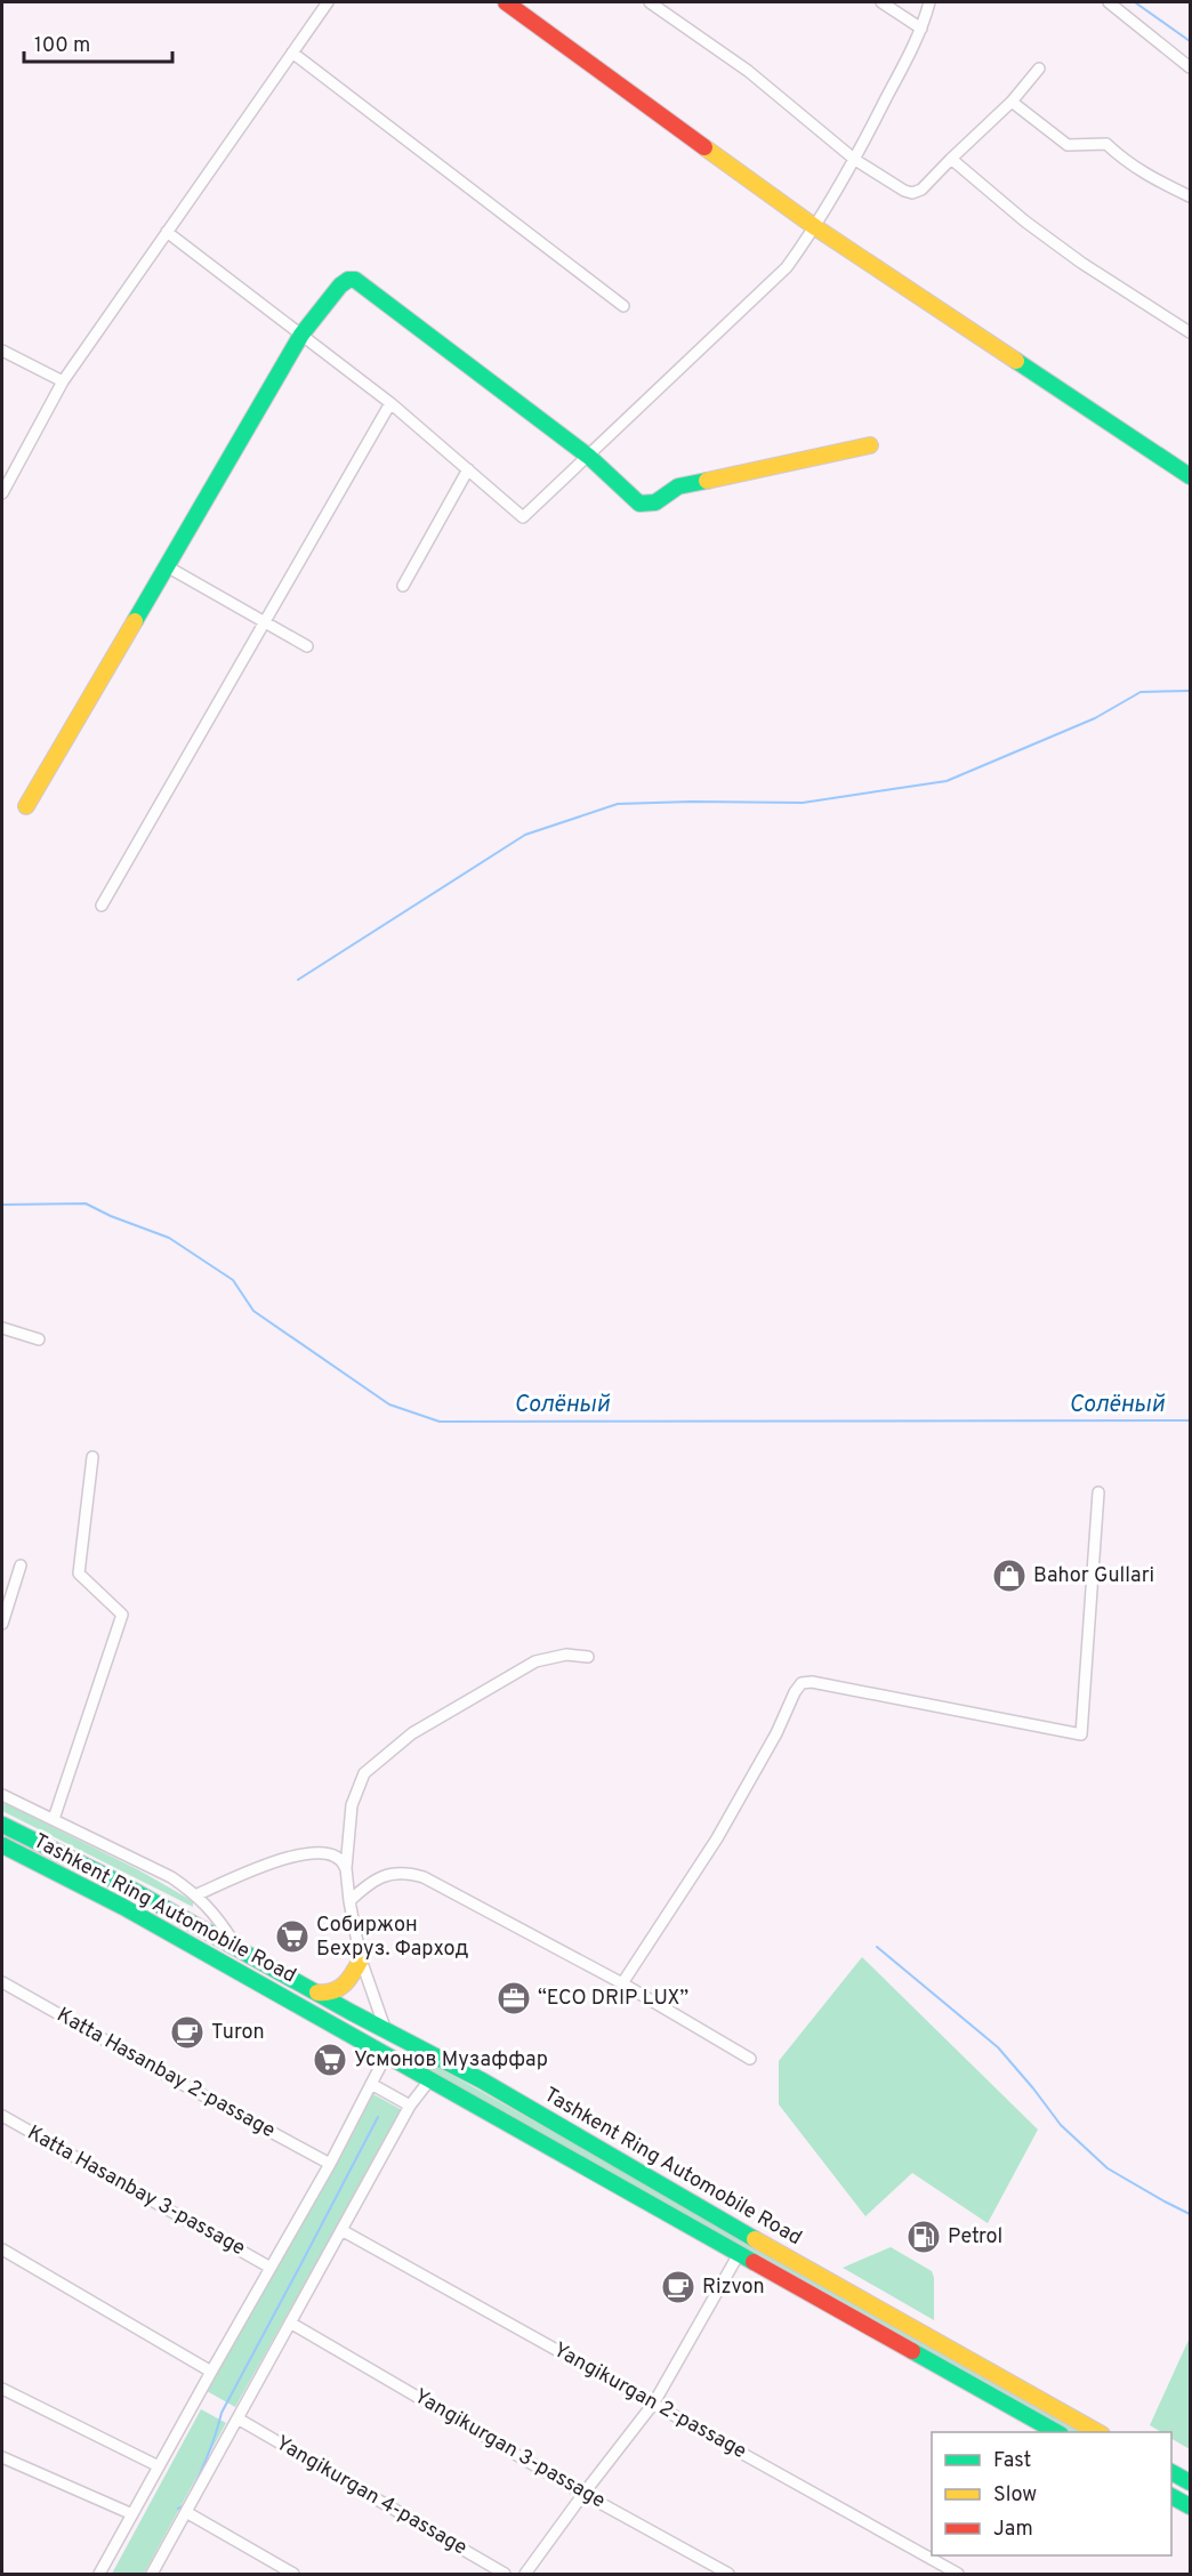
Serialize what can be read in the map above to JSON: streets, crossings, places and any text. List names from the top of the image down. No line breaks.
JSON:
{"streets":{"main road":["Tashkent Ring Automobile Road"],"street":["Katta Hasanbay 2-passage","Katta Hasanbay 3-passage","Yangikurgan 2-passage","Yangikurgan 3-passage","Yangikurgan 4-passage"]},"water":["Солёный"],"places":{"shop":["Bahor Gullari"],"supermarket":["Собиржон Бехруз. Фарход","Усмонов Музаффар"],"office":["“ECO DRIP LUX”"],"cafe":["Turon","Rizvon"],"fuel station":["Petrol"]},"legend":["Fast","Slow","Jam"],"scale_bar":"100 m"}
